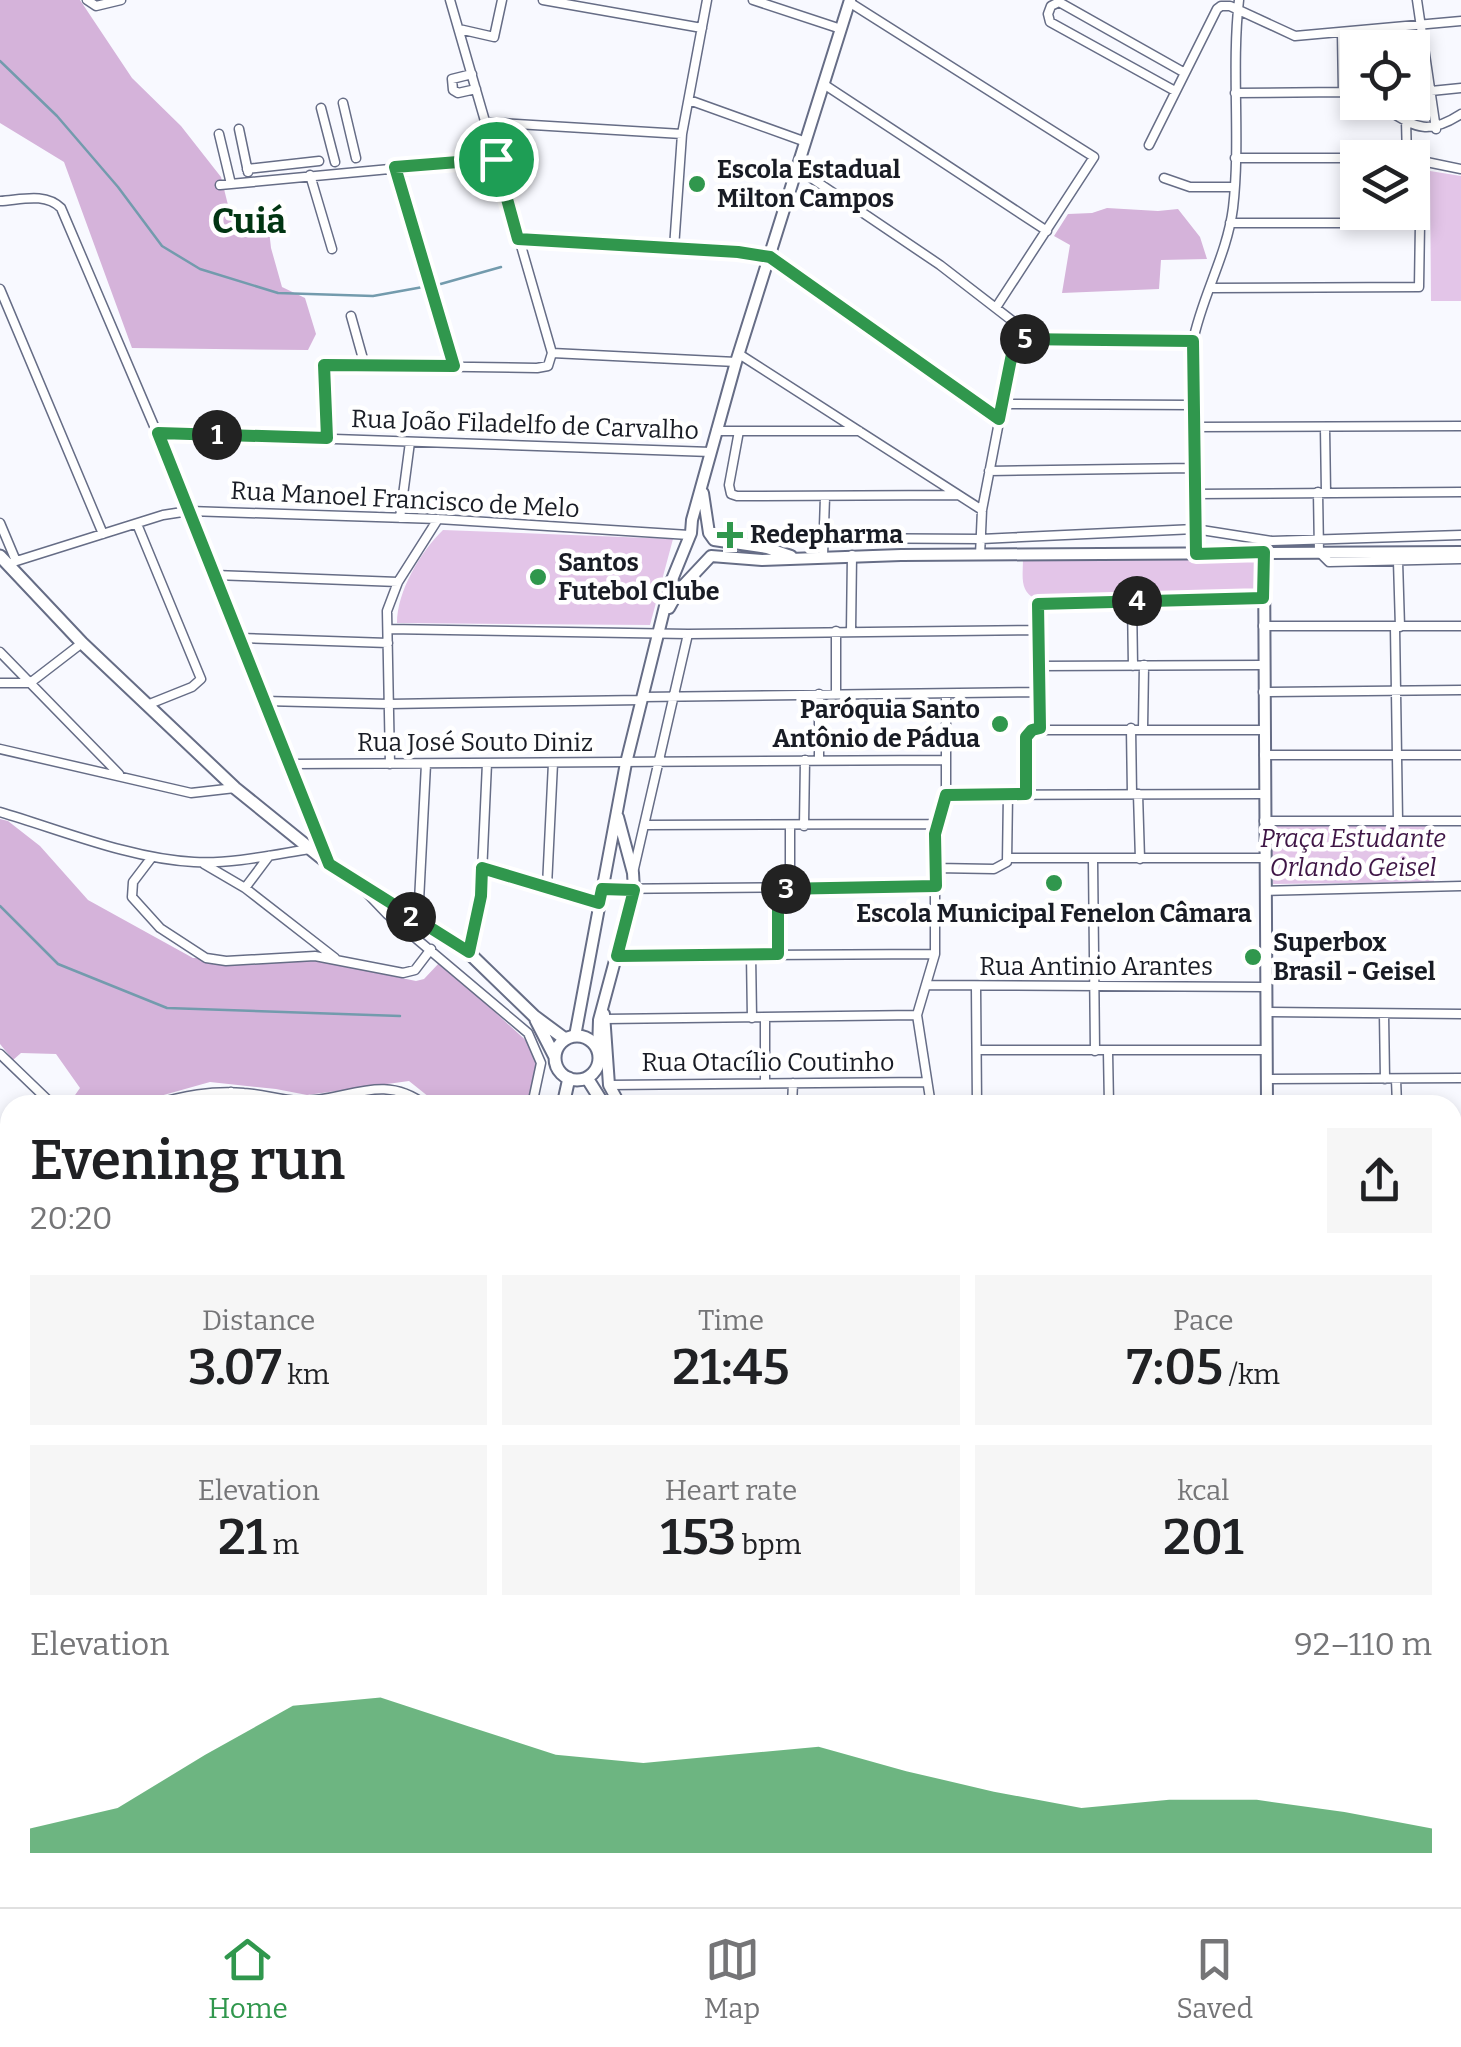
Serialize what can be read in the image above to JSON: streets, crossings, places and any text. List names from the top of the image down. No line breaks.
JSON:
{"streets":{"street":["Rua João Filadelfo de Carvalho","Rua Manoel Francisco de Melo","Rua José Souto Diniz","Rua Antinio Arantes","Rua Otacílio Coutinho"]},"districts":["Cuiá"],"parks":["Praça Estudante Orlando Geisel"],"places":{"other":["Escola Estadual Milton Campos","Santos Futebol Clube","Paróquia Santo Antônio de Pádua","Escola Municipal Fenelon Câmara","Superbox Brasil - Geisel"],"health":["Redepharma"]},"page":{"pins":["5","1","4","3","2"],"heading":["Evening run","20:20"],"stats":[["Distance","3.07 km"],["Time","21:45"],["Pace","7:05 /km"],["Elevation","21 m"],["Heart rate","153 bpm"],["kcal","201"]],"chart":["Elevation","92–110 m"],"tabs":["Home","Map","Saved"]}}
